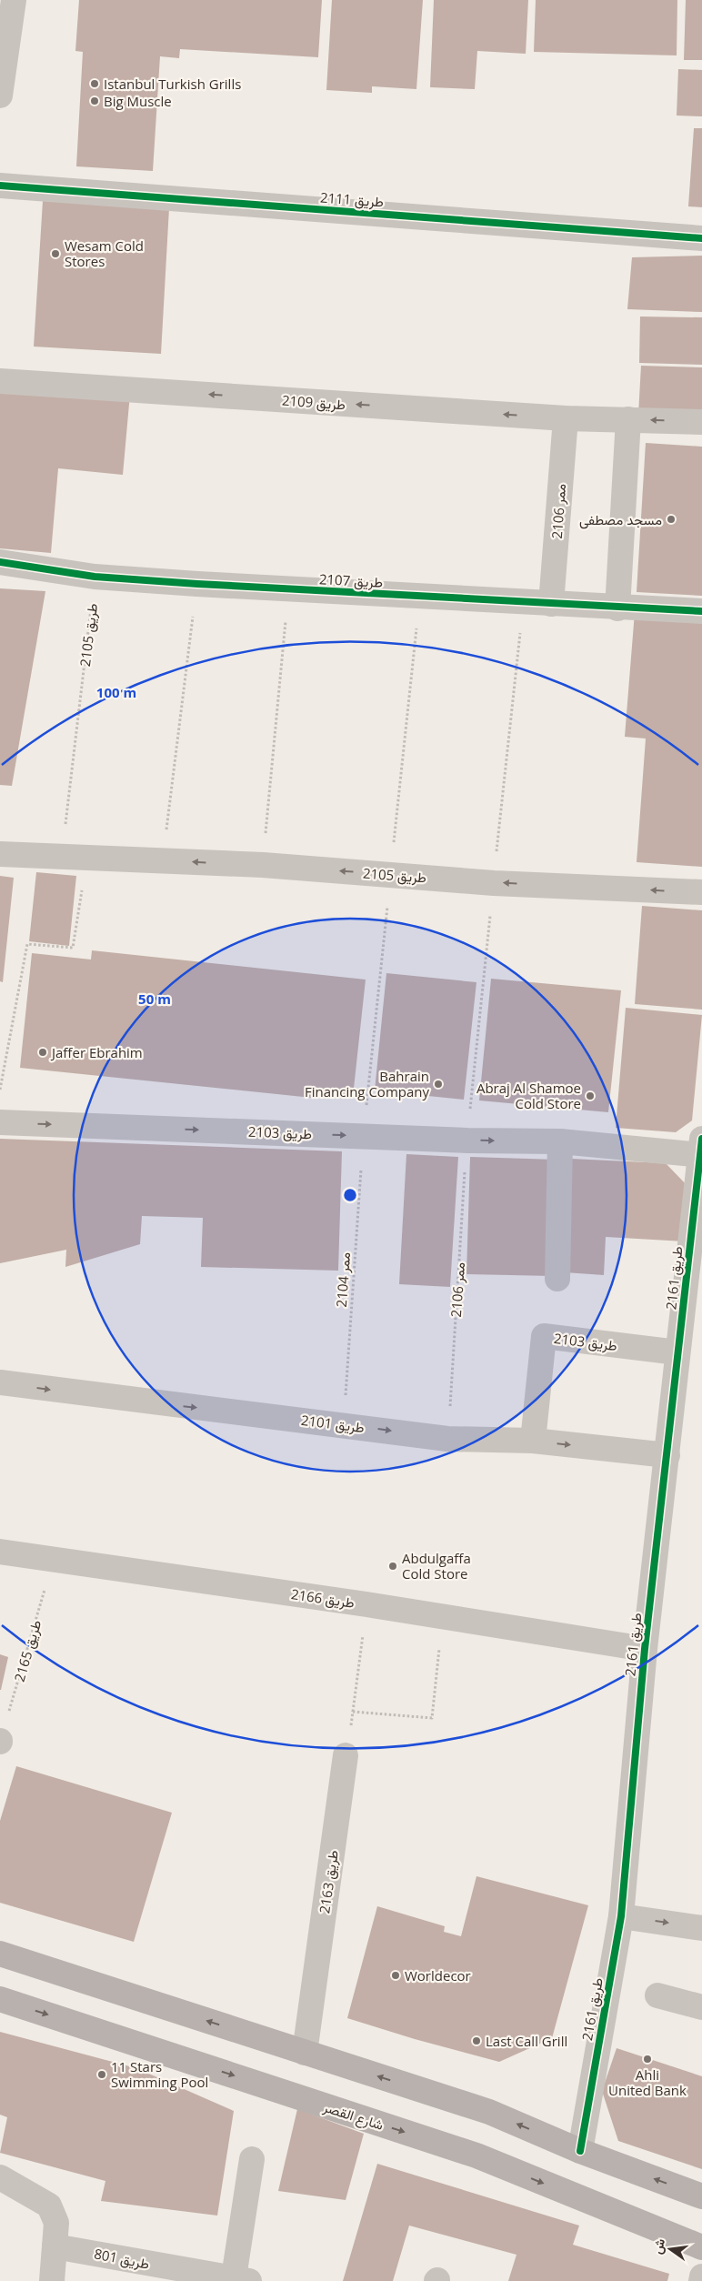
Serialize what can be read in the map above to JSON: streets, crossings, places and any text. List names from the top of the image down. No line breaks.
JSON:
{"streets":{"main road":["شارع القصر"],"street":["طريق 2111","طريق 2109","ممر 2106","طريق 2107","طريق 2105","طريق 2103","طريق 2161","طريق 2101","طريق 2166","طريق 2163","طريق 801"],"path":["ممر 2104","طريق 2165"]},"crossings":[["طريق 2109","ممر 2106"],["ممر 2106","طريق 2107"],["ممر 2106","طريق 2103"],["ممر 2106","طريق 2101"],["طريق 2107","طريق 2105"],["طريق 2103","طريق 2161"],["طريق 2103","ممر 2104"],["طريق 2103","طريق 2101"],["طريق 2161","طريق 2101"],["طريق 2161","طريق 2166"],["ممر 2104","طريق 2101"],["طريق 2166","طريق 2165"]],"one_way":["طريق 2109","طريق 2105","طريق 2103","طريق 2101"],"places":["Istanbul Turkish Grills","Big Muscle","Wesam Cold Stores","مسجد مصطفى","Jaffer Ebrahim","Bahrain Financing Company","Abraj Al Shamoe Cold Store","Abdulgaffa Cold Store","Worldecor","Last Call Grill","Ahli United Bank","11 Stars Swimming Pool"],"north":"left","rings":["100 m","50 m"]}
